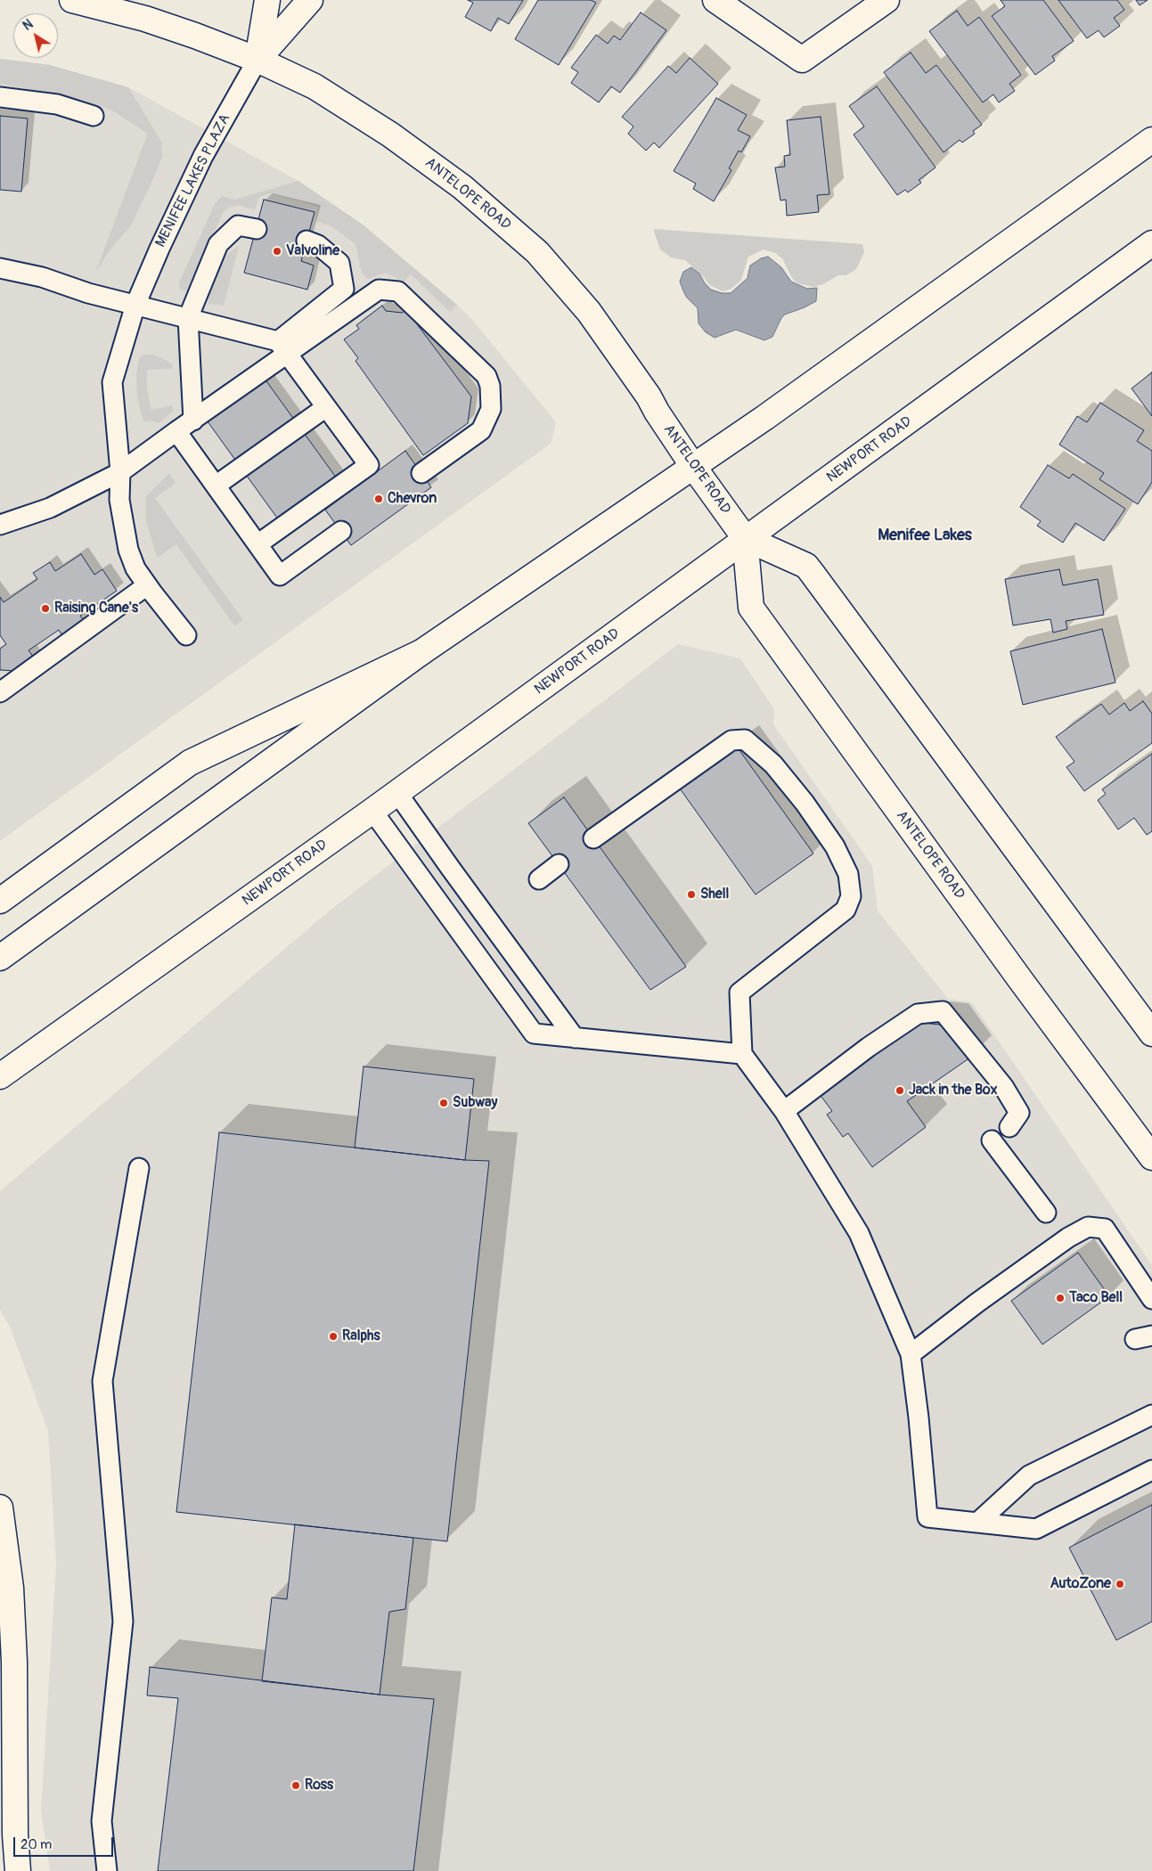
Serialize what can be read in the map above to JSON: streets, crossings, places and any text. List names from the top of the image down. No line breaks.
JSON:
{"streets":{"main road":["ANTELOPE ROAD","NEWPORT ROAD"],"lane":["MENIFEE LAKES PLAZA"]},"crossings":[["MENIFEE LAKES PLAZA","ANTELOPE ROAD"],["ANTELOPE ROAD","NEWPORT ROAD"]],"districts":["Menifee Lakes"],"places":["Valvoline","Chevron","Raising Cane's","Shell","Jack in the Box","Subway","Taco Bell","Ralphs","AutoZone","Ross"],"scale_bar":"20 m","north":"top left"}
